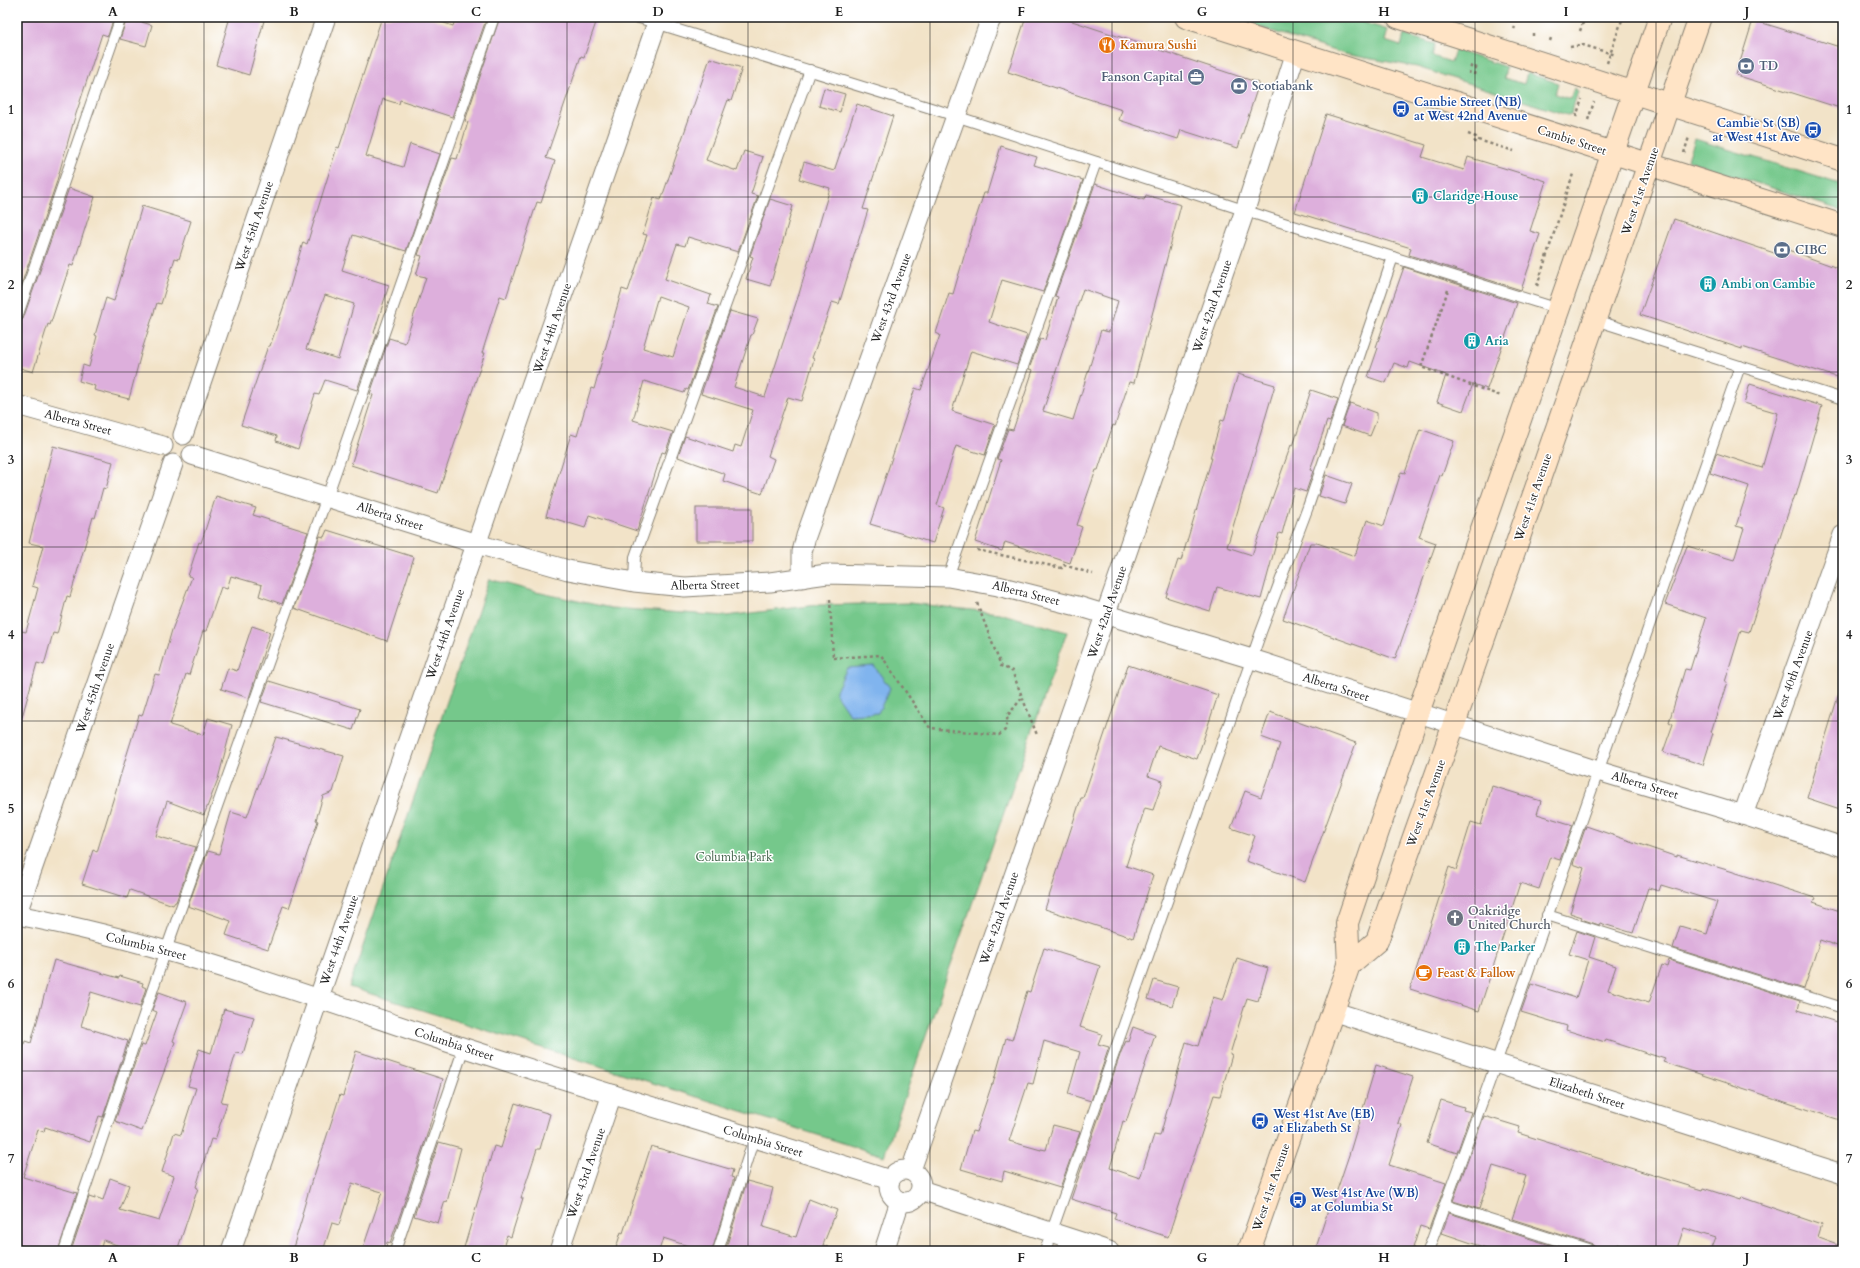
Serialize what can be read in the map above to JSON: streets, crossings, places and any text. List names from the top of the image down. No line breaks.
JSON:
{"streets":{"main road":["Cambie Street","West 41st Avenue"],"street":["West 45th Avenue","West 43rd Avenue","West 42nd Avenue","West 44th Avenue","Alberta Street","West 40th Avenue","Columbia Street","Elizabeth Street"]},"crossings":[["Cambie Street","West 41st Avenue"],["Cambie Street","West 42nd Avenue"],["West 41st Avenue","Alberta Street"],["West 41st Avenue","Elizabeth Street"],["West 45th Avenue","Alberta Street"],["West 45th Avenue","Columbia Street"],["West 43rd Avenue","Alberta Street"],["West 43rd Avenue","Columbia Street"],["West 42nd Avenue","Alberta Street"],["West 42nd Avenue","Columbia Street"],["West 44th Avenue","Alberta Street"],["West 44th Avenue","Columbia Street"],["Alberta Street","West 40th Avenue"]],"parks":["Columbia Park"],"places":{"restaurant":["Kamura Sushi"],"bank":["TD","Scotiabank","CIBC"],"office":["Fanson Capital"],"bus stop":["Cambie Street (NB) at West 42nd Avenue","Cambie St (SB) at West 41st Ave","West 41st Ave (EB) at Elizabeth St","West 41st Ave (WB) at Columbia St"],"building":["Claridge House","Ambi on Cambie","Aria","The Parker"],"church":["Oakridge United Church"],"cafe":["Feast & Fallow"]},"grid":{"columns":["A","B","C","D","E","F","G","H","I","J"],"rows":["1","2","3","4","5","6","7"]}}
